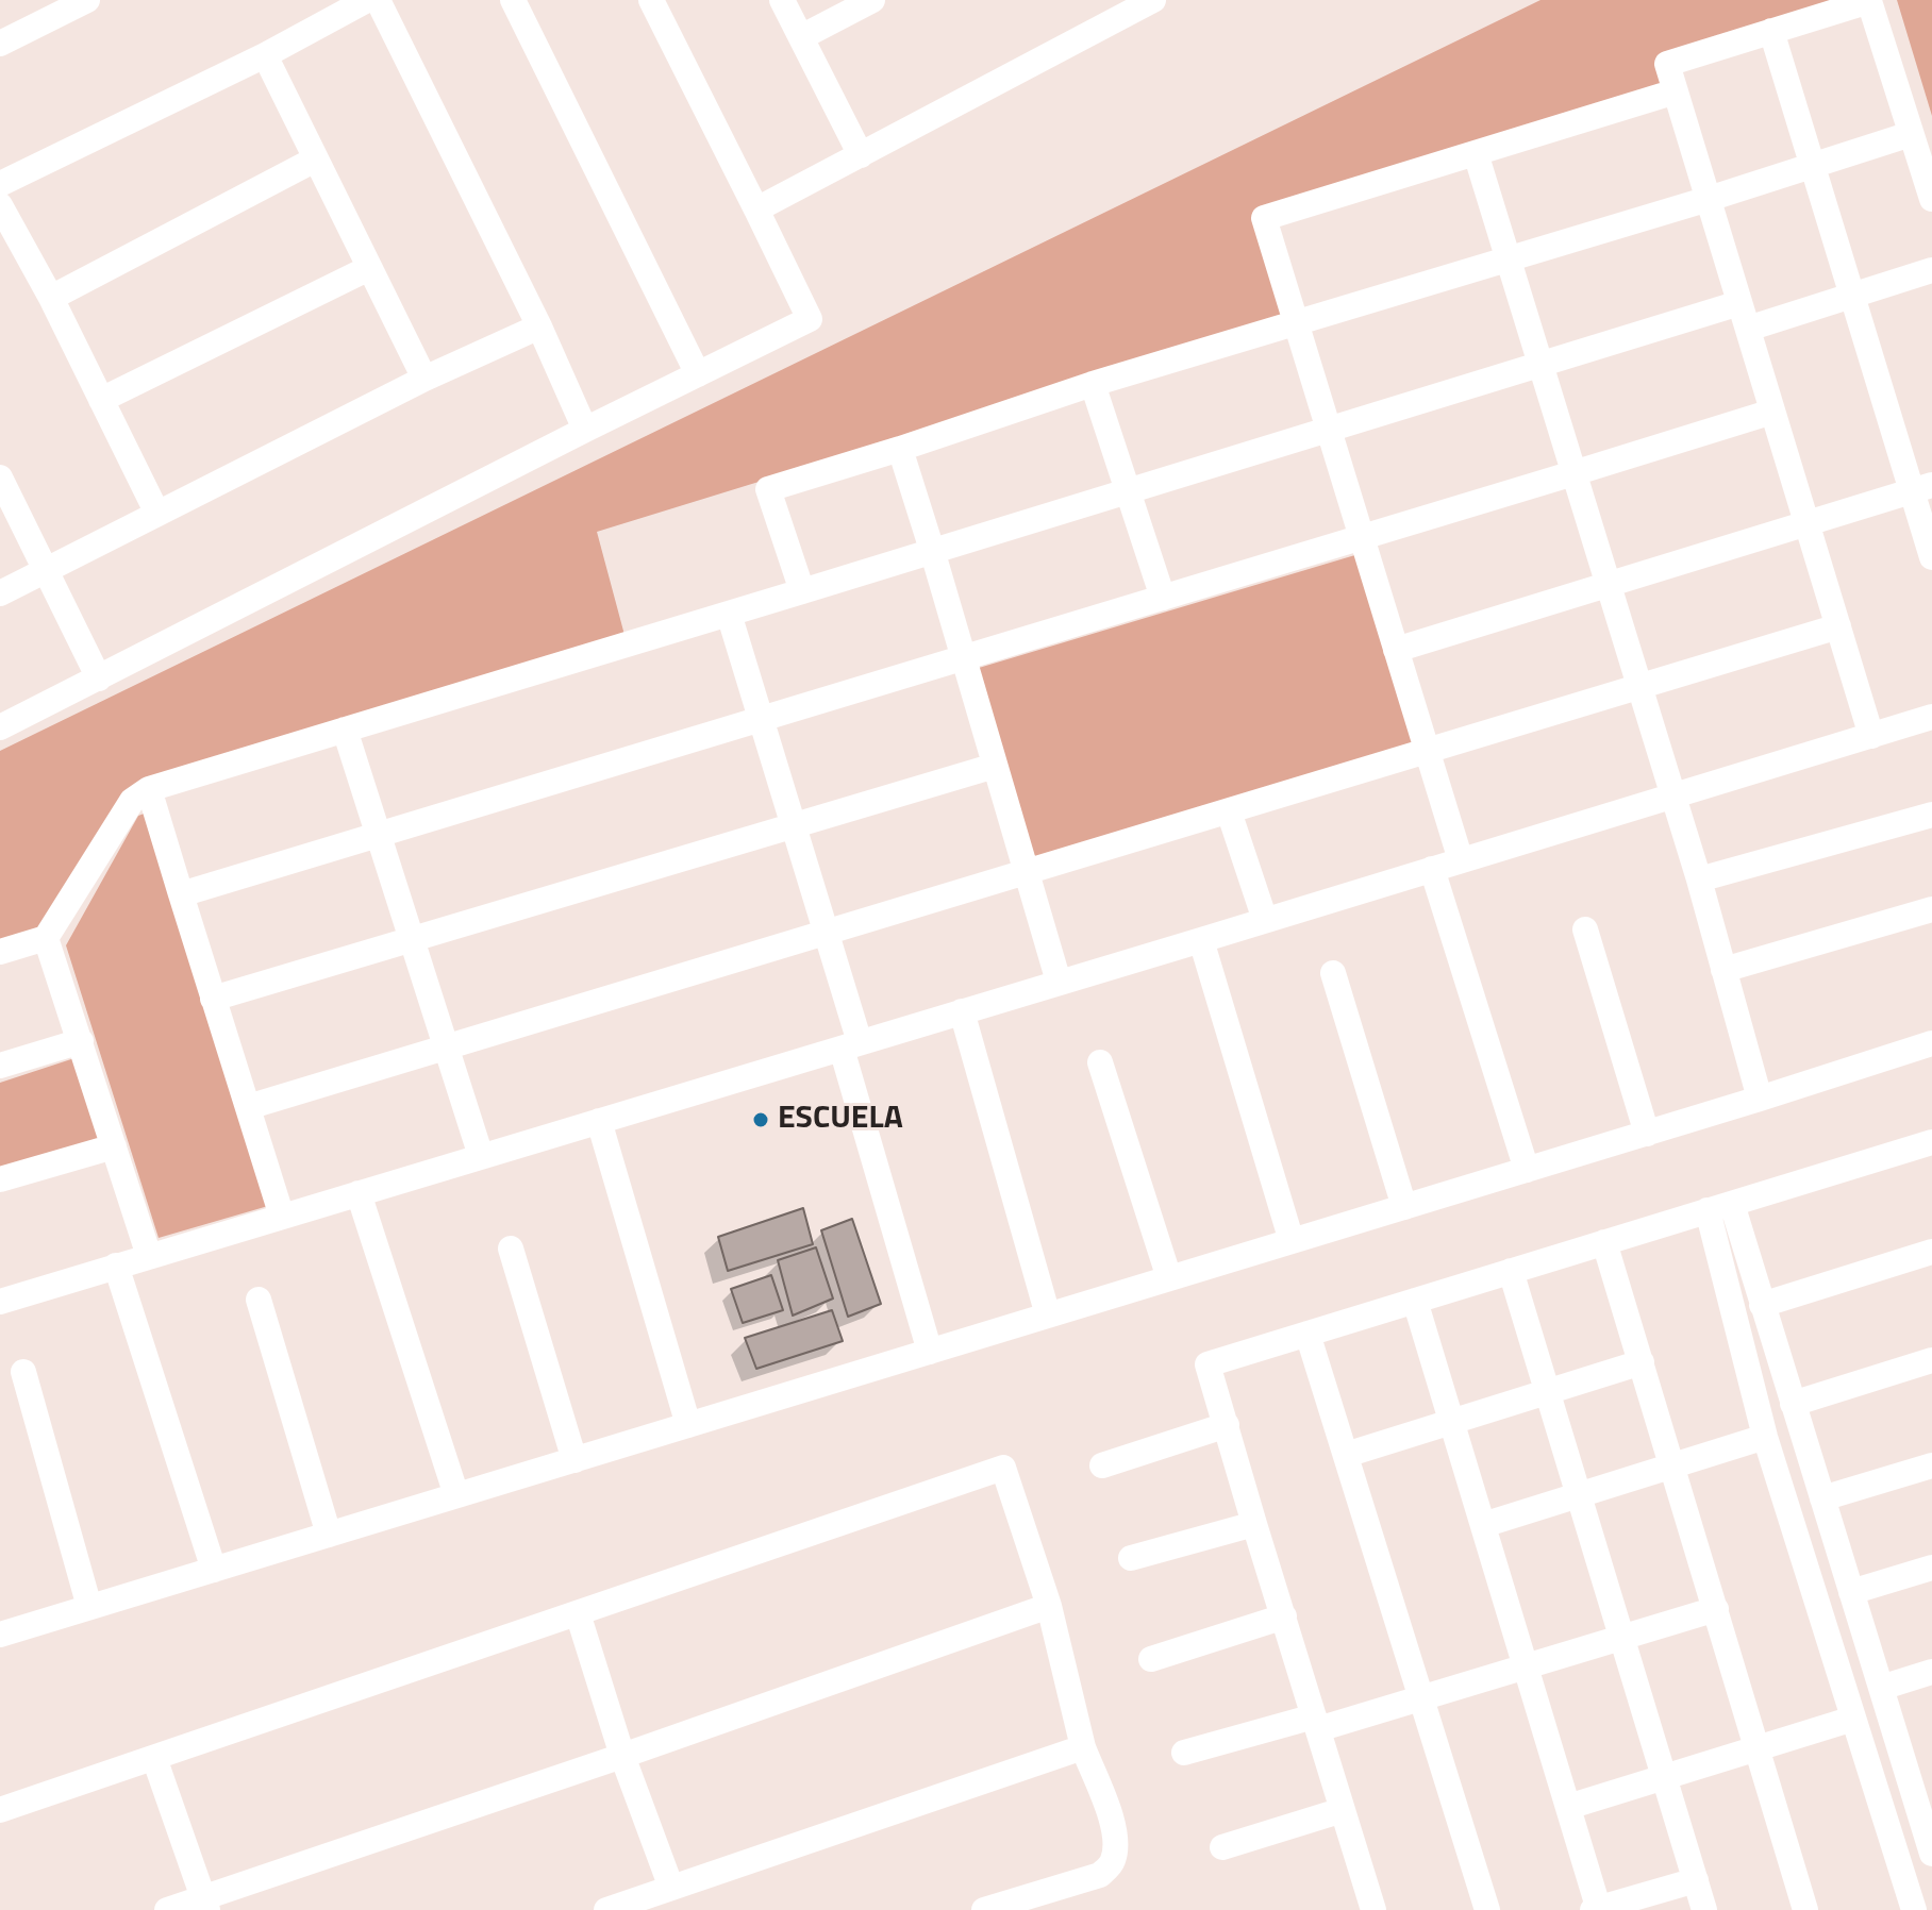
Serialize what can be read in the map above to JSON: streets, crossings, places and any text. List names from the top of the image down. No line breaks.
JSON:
{"places":["ESCUELA"]}
